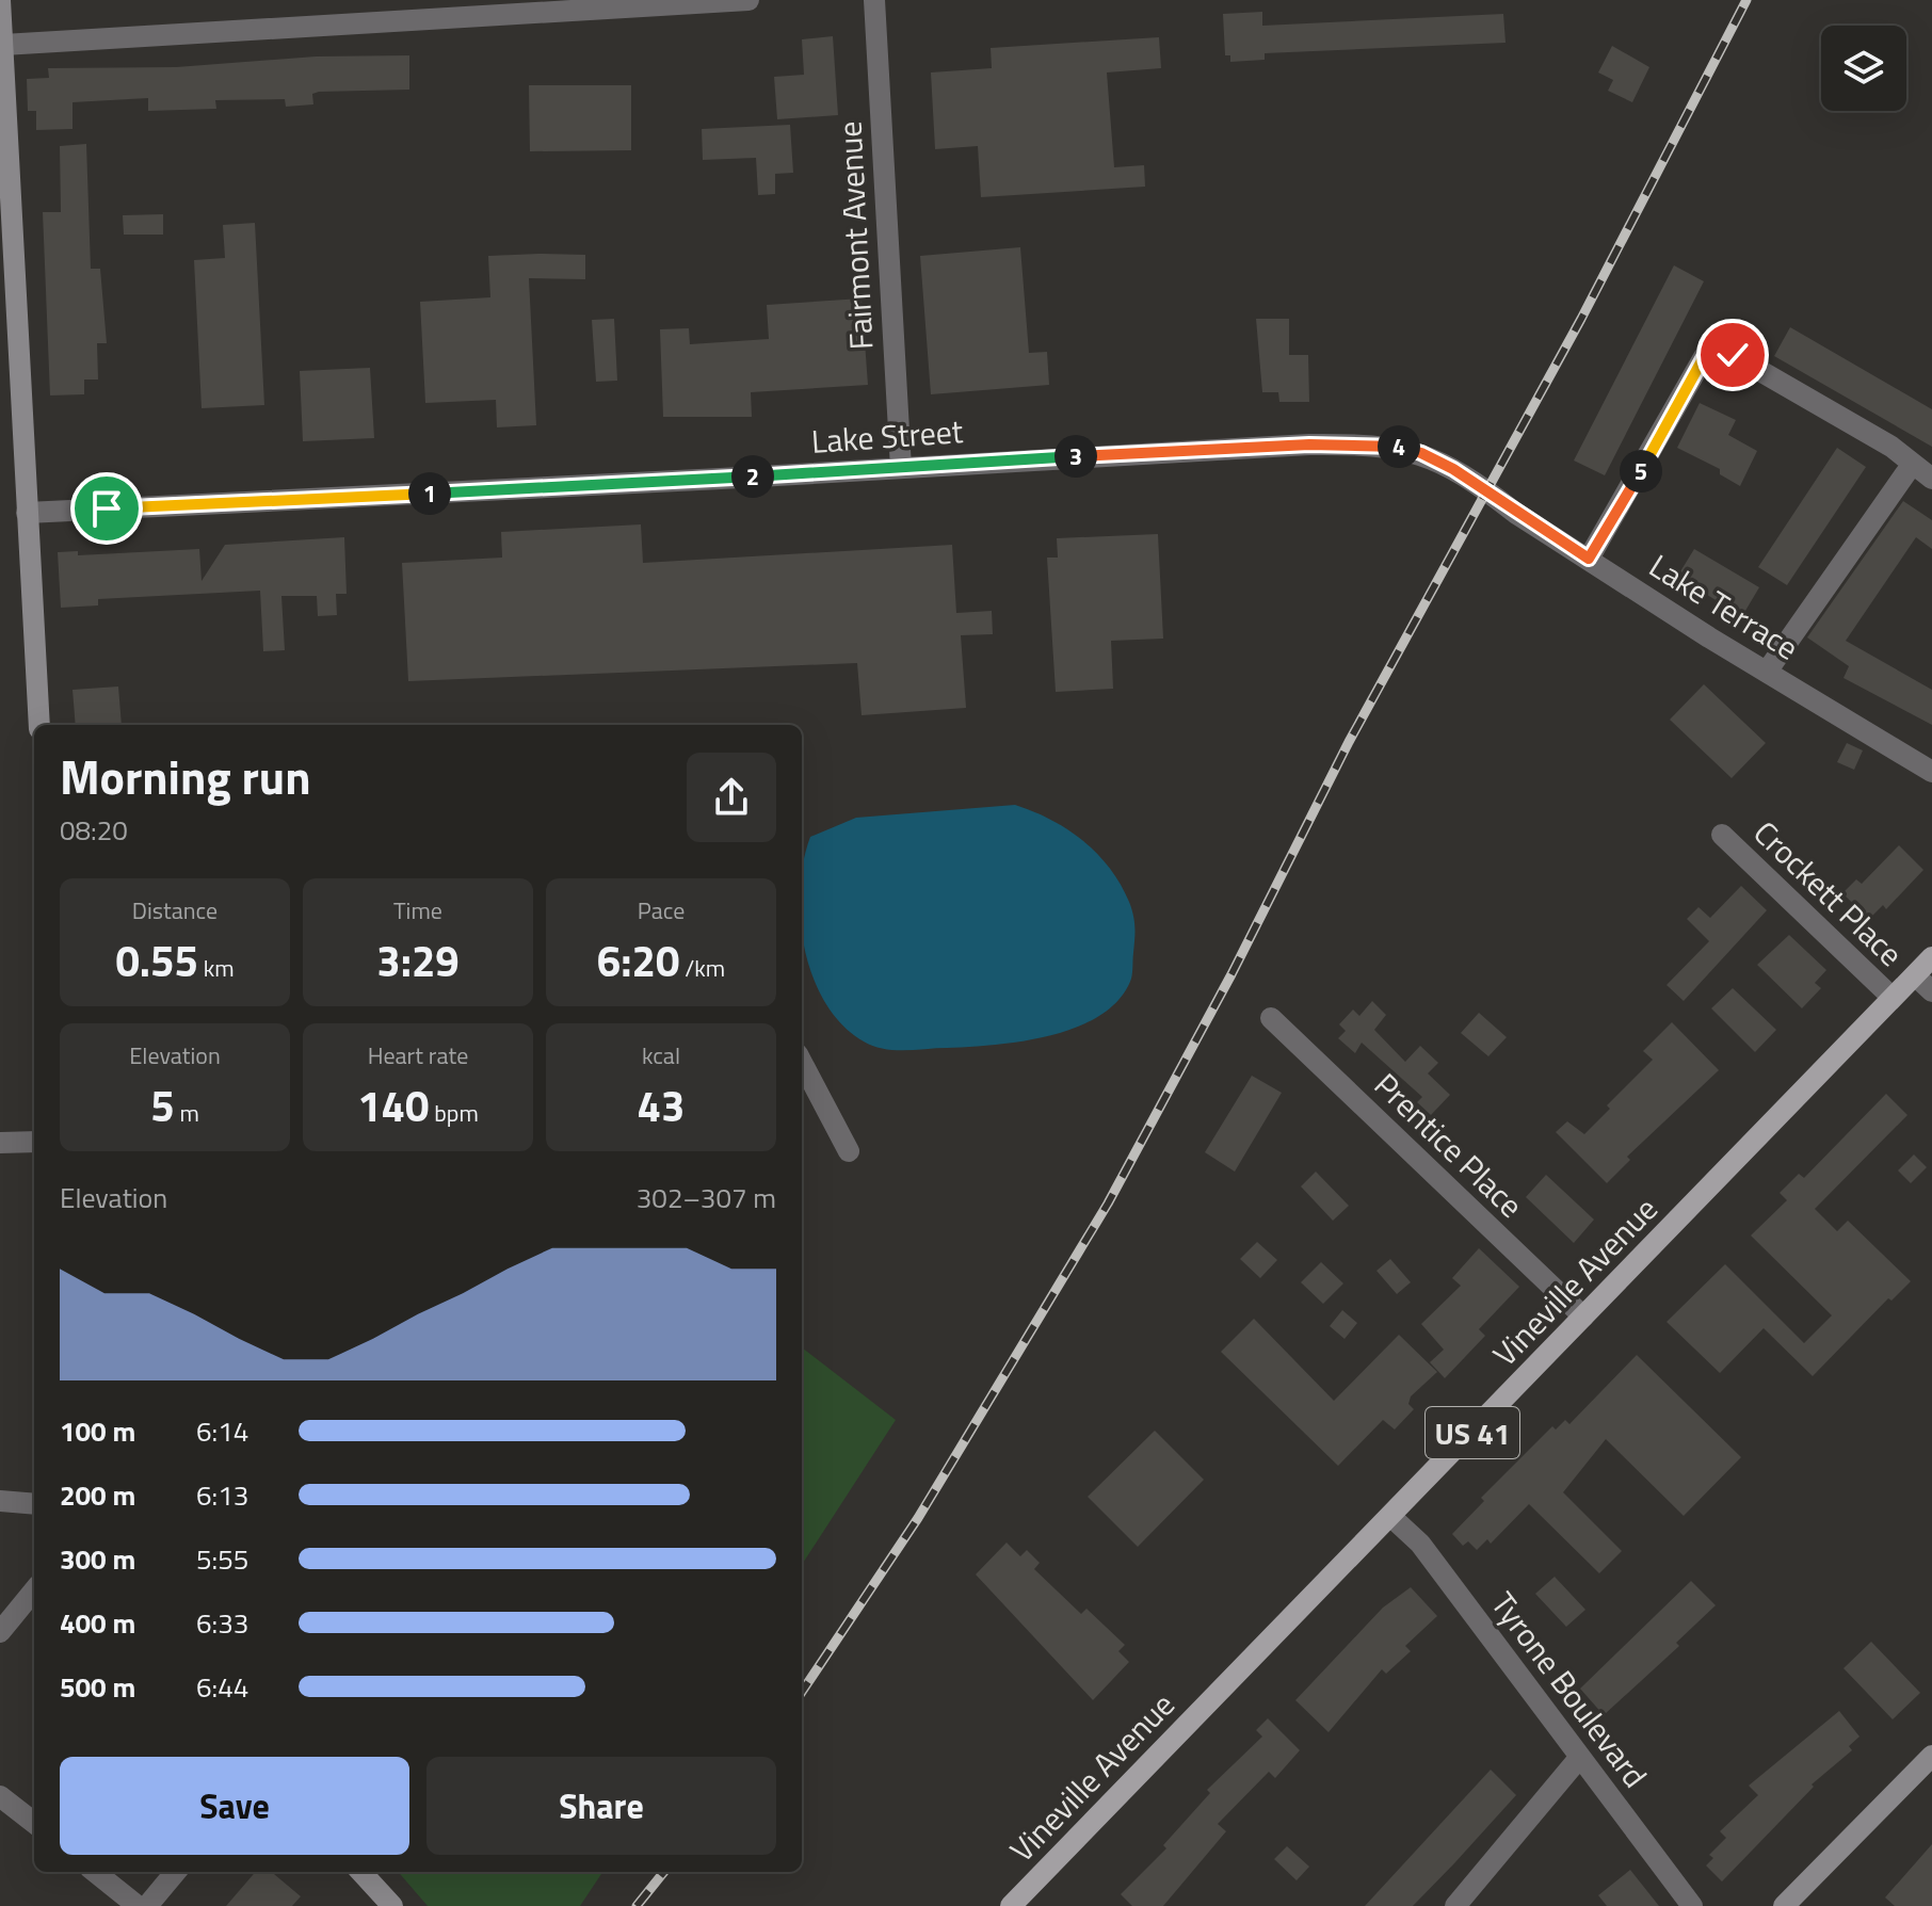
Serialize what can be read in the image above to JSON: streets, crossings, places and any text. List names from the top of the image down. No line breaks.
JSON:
{"streets":{"main road":["Vineville Avenue","US 41"],"street":["Fairmont Avenue","Lake Street","Lake Terrace","Crockett Place","Prentice Place","Tyrone Boulevard"]},"crossings":[["Fairmont Avenue","Lake Street"],["Lake Street","Lake Terrace"],["Crockett Place","Vineville Avenue"],["Prentice Place","Vineville Avenue"],["Vineville Avenue","Tyrone Boulevard"]],"page":{"pins":["4","3","5","2","1"],"heading":["Morning run","08:20"],"stats":[["Distance","0.55 km"],["Time","3:29"],["Pace","6:20 /km"],["Elevation","5 m"],["Heart rate","140 bpm"],["kcal","43"]],"chart":["Elevation","302–307 m"],"list":[{"name":"100 m","note":"6:14"},{"name":"200 m","note":"6:13"},{"name":"300 m","note":"5:55"},{"name":"400 m","note":"6:33"},{"name":"500 m","note":"6:44"}],"buttons":["Save","Share"]}}
